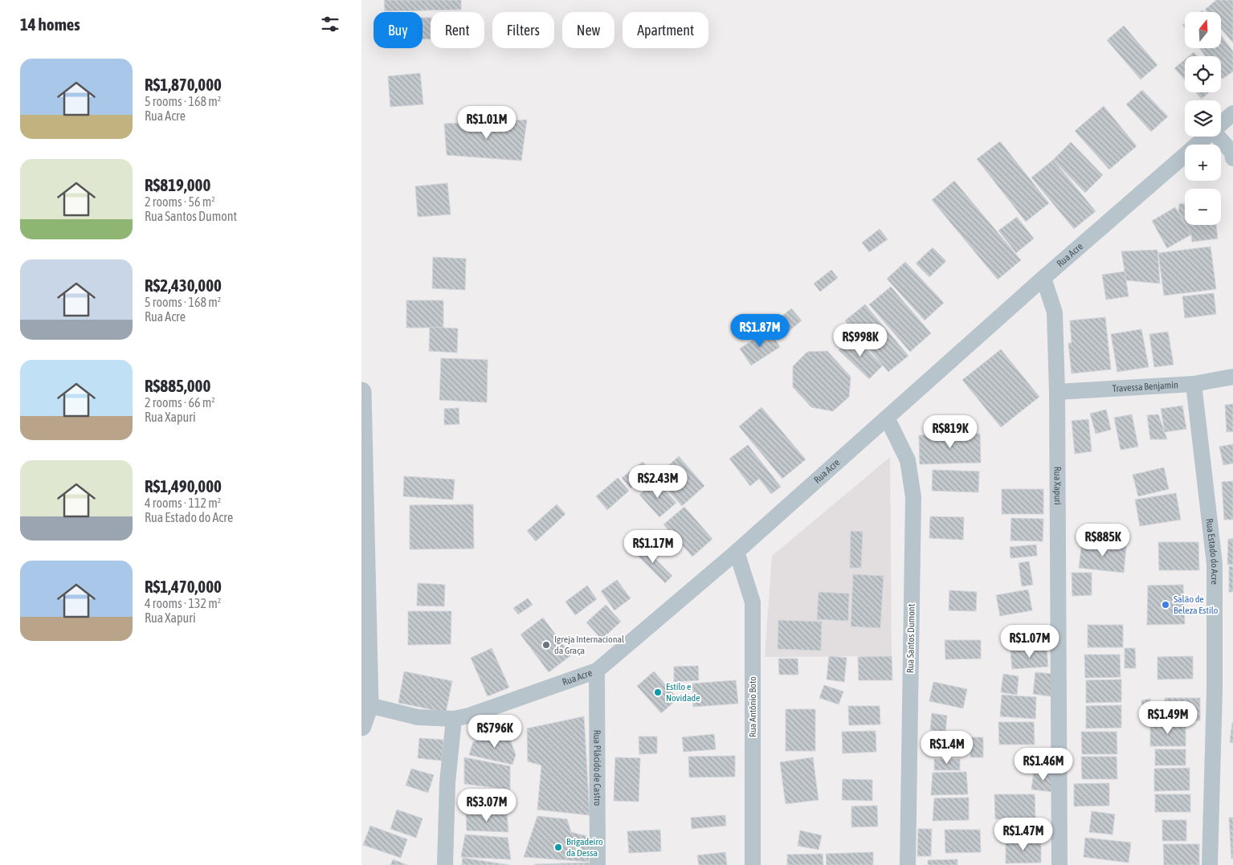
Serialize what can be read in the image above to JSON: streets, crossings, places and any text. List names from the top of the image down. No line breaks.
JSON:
{"streets":{"street":["Rua Acre","Travessa Benjamin","Rua Xapuri","Rua Estado do Acre","Rua Santos Dumont","Rua Antônio Boto","Rua Plácido de Castro"]},"crossings":[["Rua Acre","Rua Xapuri"],["Rua Acre","Rua Santos Dumont"],["Rua Acre","Rua Antônio Boto"],["Rua Acre","Rua Plácido de Castro"],["Travessa Benjamin","Rua Xapuri"],["Travessa Benjamin","Rua Estado do Acre"]],"places":["Salão de Beleza Estilo","Igreja Internacional da Graça","Estilo e Novidade","Brigadeiro da Dessa"],"north":"top","page":{"heading":"14 homes","map_buttons":["+","−"],"chip":["Buy","Rent","Filters","New","Apartment"],"list":[{"name":"R$1,870,000","note":"5 rooms · 168 m² · Rua Acre"},{"name":"R$819,000","note":"2 rooms · 56 m² · Rua Santos Dumont"},{"name":"R$2,430,000","note":"5 rooms · 168 m² · Rua Acre"},{"name":"R$885,000","note":"2 rooms · 66 m² · Rua Xapuri"},{"name":"R$1,490,000","note":"4 rooms · 112 m² · Rua Estado do Acre"},{"name":"R$1,470,000","note":"4 rooms · 132 m² · Rua Xapuri"}],"price":["R$1.01M","R$1.87M","R$998K","R$819K","R$2.43M","R$885K","R$1.17M","R$1.07M","R$1.49M","R$796K","R$1.4M","R$1.46M","R$3.07M","R$1.47M"]}}
